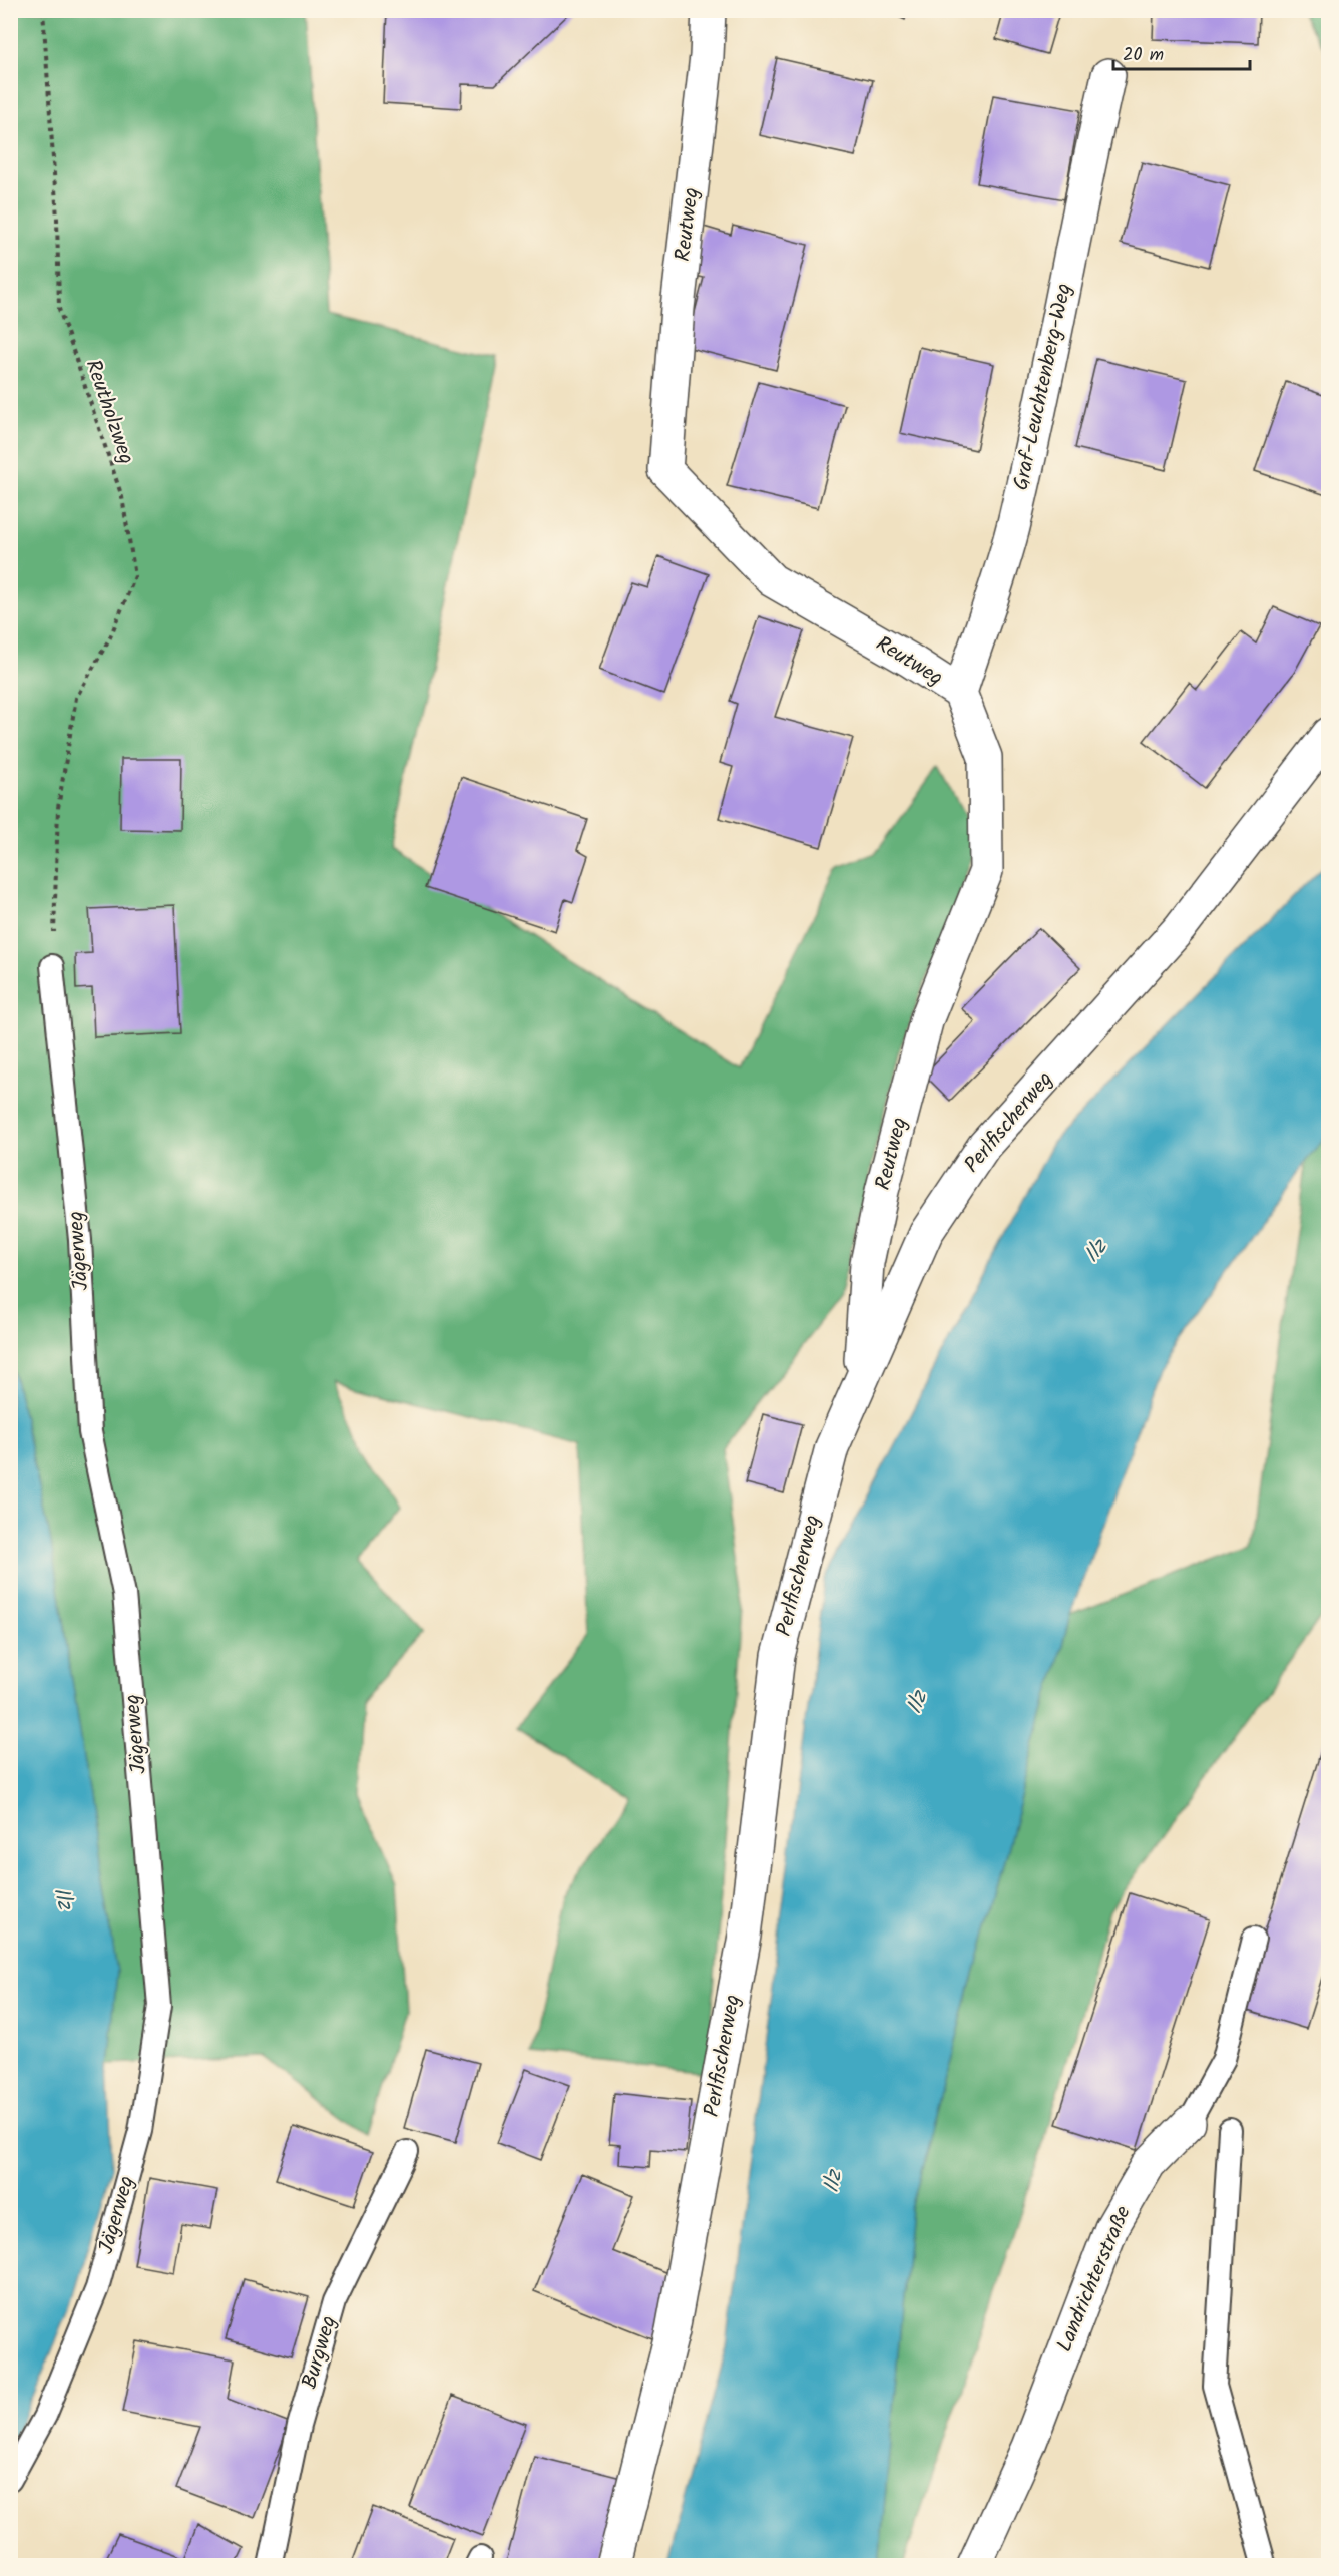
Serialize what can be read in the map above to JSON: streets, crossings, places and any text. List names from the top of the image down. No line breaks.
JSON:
{"streets":{"street":["Reutweg","Graf-Leuchtenberg-Weg","Perlfischerweg","Landrichterstraße"],"lane":["Jägerweg","Burgweg"],"path":["Reutholzweg"]},"crossings":[["Reutweg","Graf-Leuchtenberg-Weg"],["Reutweg","Perlfischerweg"],["Reutholzweg","Jägerweg"]],"water":["Ilz"],"scale_bar":"20 m"}
